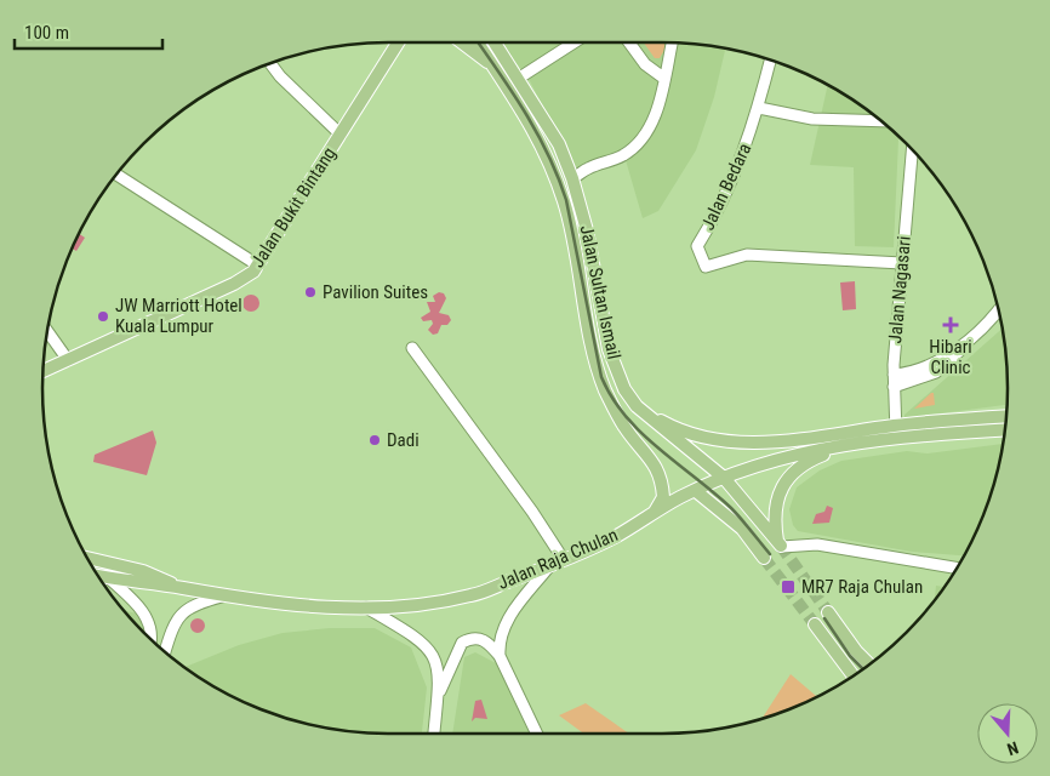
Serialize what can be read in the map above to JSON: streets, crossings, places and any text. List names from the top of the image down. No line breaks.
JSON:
{"streets":{"main road":["Jalan Bukit Bintang","Jalan Sultan Ismail","Jalan Raja Chulan"],"street":["Jalan Bedara","Jalan Nagasari"]},"crossings":[["Jalan Bedara","Jalan Nagasari"],["Jalan Nagasari","Jalan Raja Chulan"],["Jalan Sultan Ismail","Jalan Raja Chulan"]],"places":{"other":["Pavilion Suites","JW Marriott Hotel Kuala Lumpur","Dadi"],"health":["Hibari Clinic"],"transit":["MR7 Raja Chulan"]},"scale_bar":"100 m","north":"bottom"}
